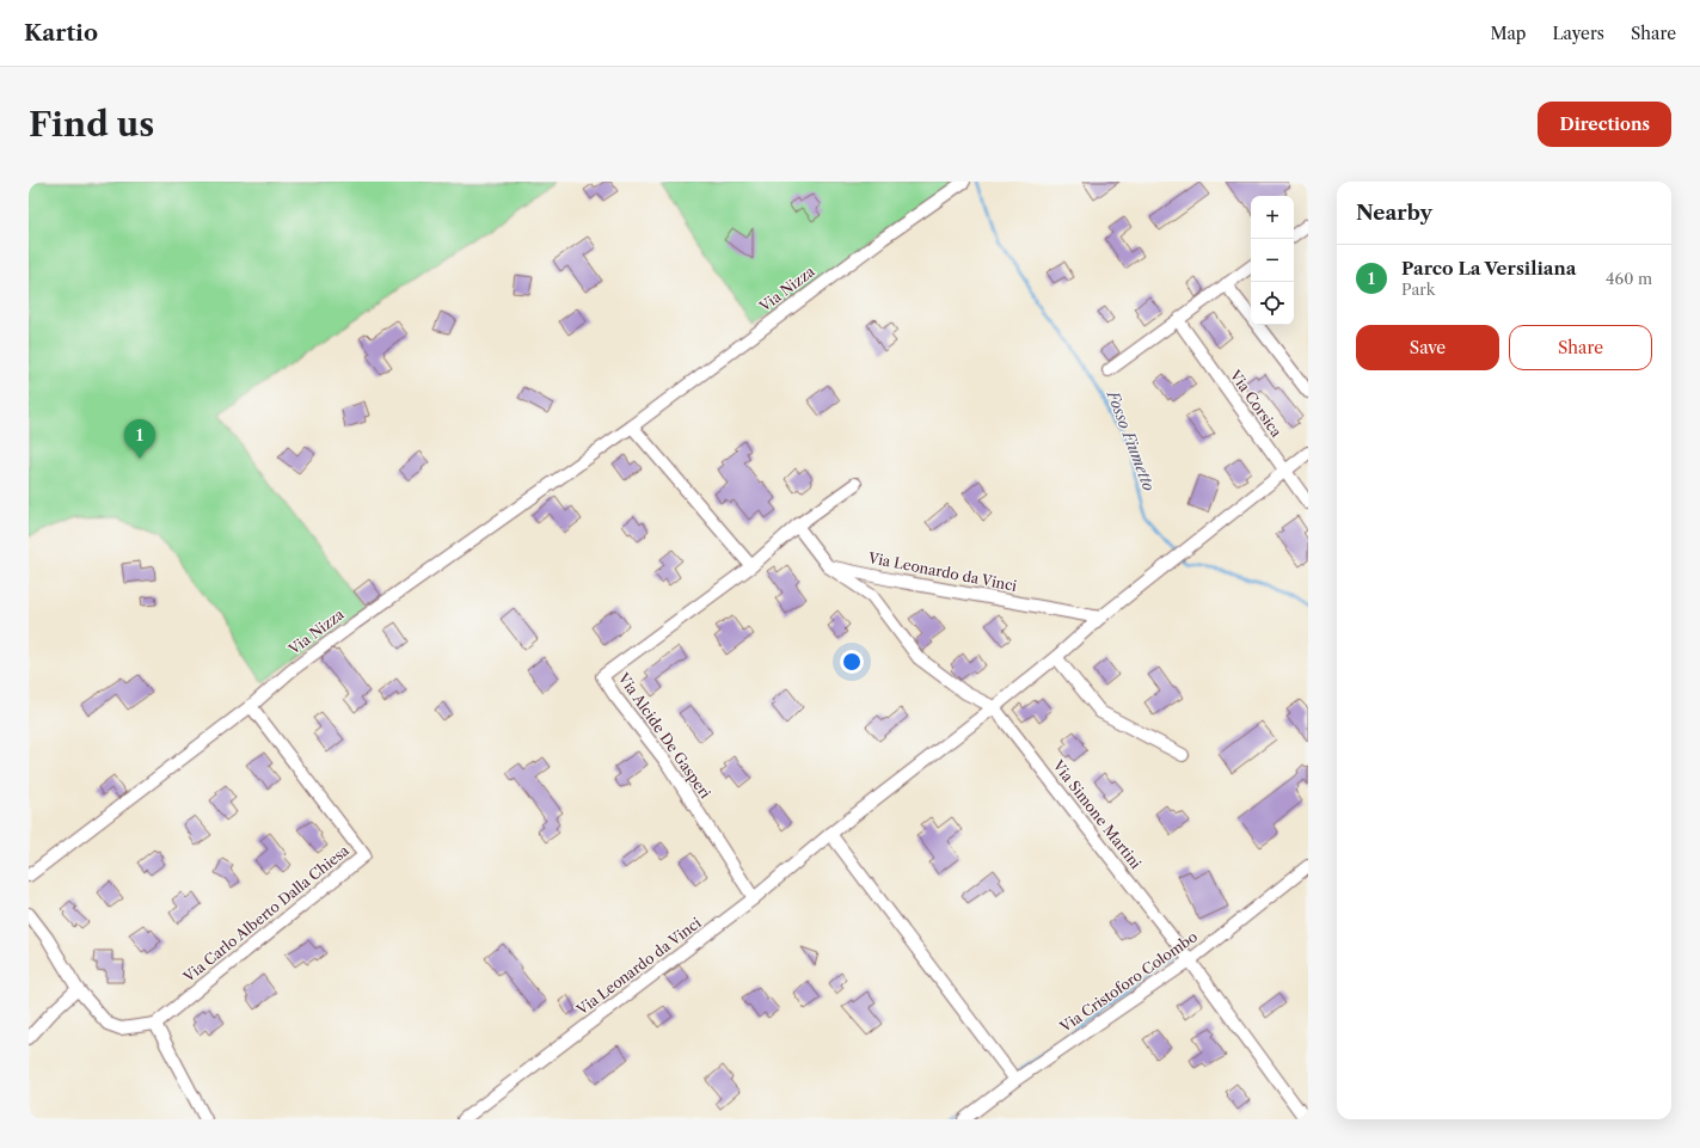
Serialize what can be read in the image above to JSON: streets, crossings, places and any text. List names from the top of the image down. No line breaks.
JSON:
{"streets":{"street":["Via Nizza","Via Corsica","Via Leonardo da Vinci","Via Alcide De Gasperi","Via Simone Martini","Via Carlo Alberto Dalla Chiesa","Via Cristoforo Colombo"]},"crossings":[["Via Nizza","Via Carlo Alberto Dalla Chiesa"],["Via Corsica","Via Leonardo da Vinci"],["Via Leonardo da Vinci","Via Alcide De Gasperi"],["Via Leonardo da Vinci","Via Simone Martini"],["Via Simone Martini","Via Cristoforo Colombo"]],"water":["Fosso Fiumetto"],"page":{"header":"Kartio","nav":["Map","Layers","Share"],"buttons":["Directions",["Save","Share"]],"title":"Find us","heading":"Nearby","map_buttons":["+","−"],"list":[{"mark":"1","name":"Parco La Versiliana","note":"Park","value":"460 m"}],"pins":"1"}}
